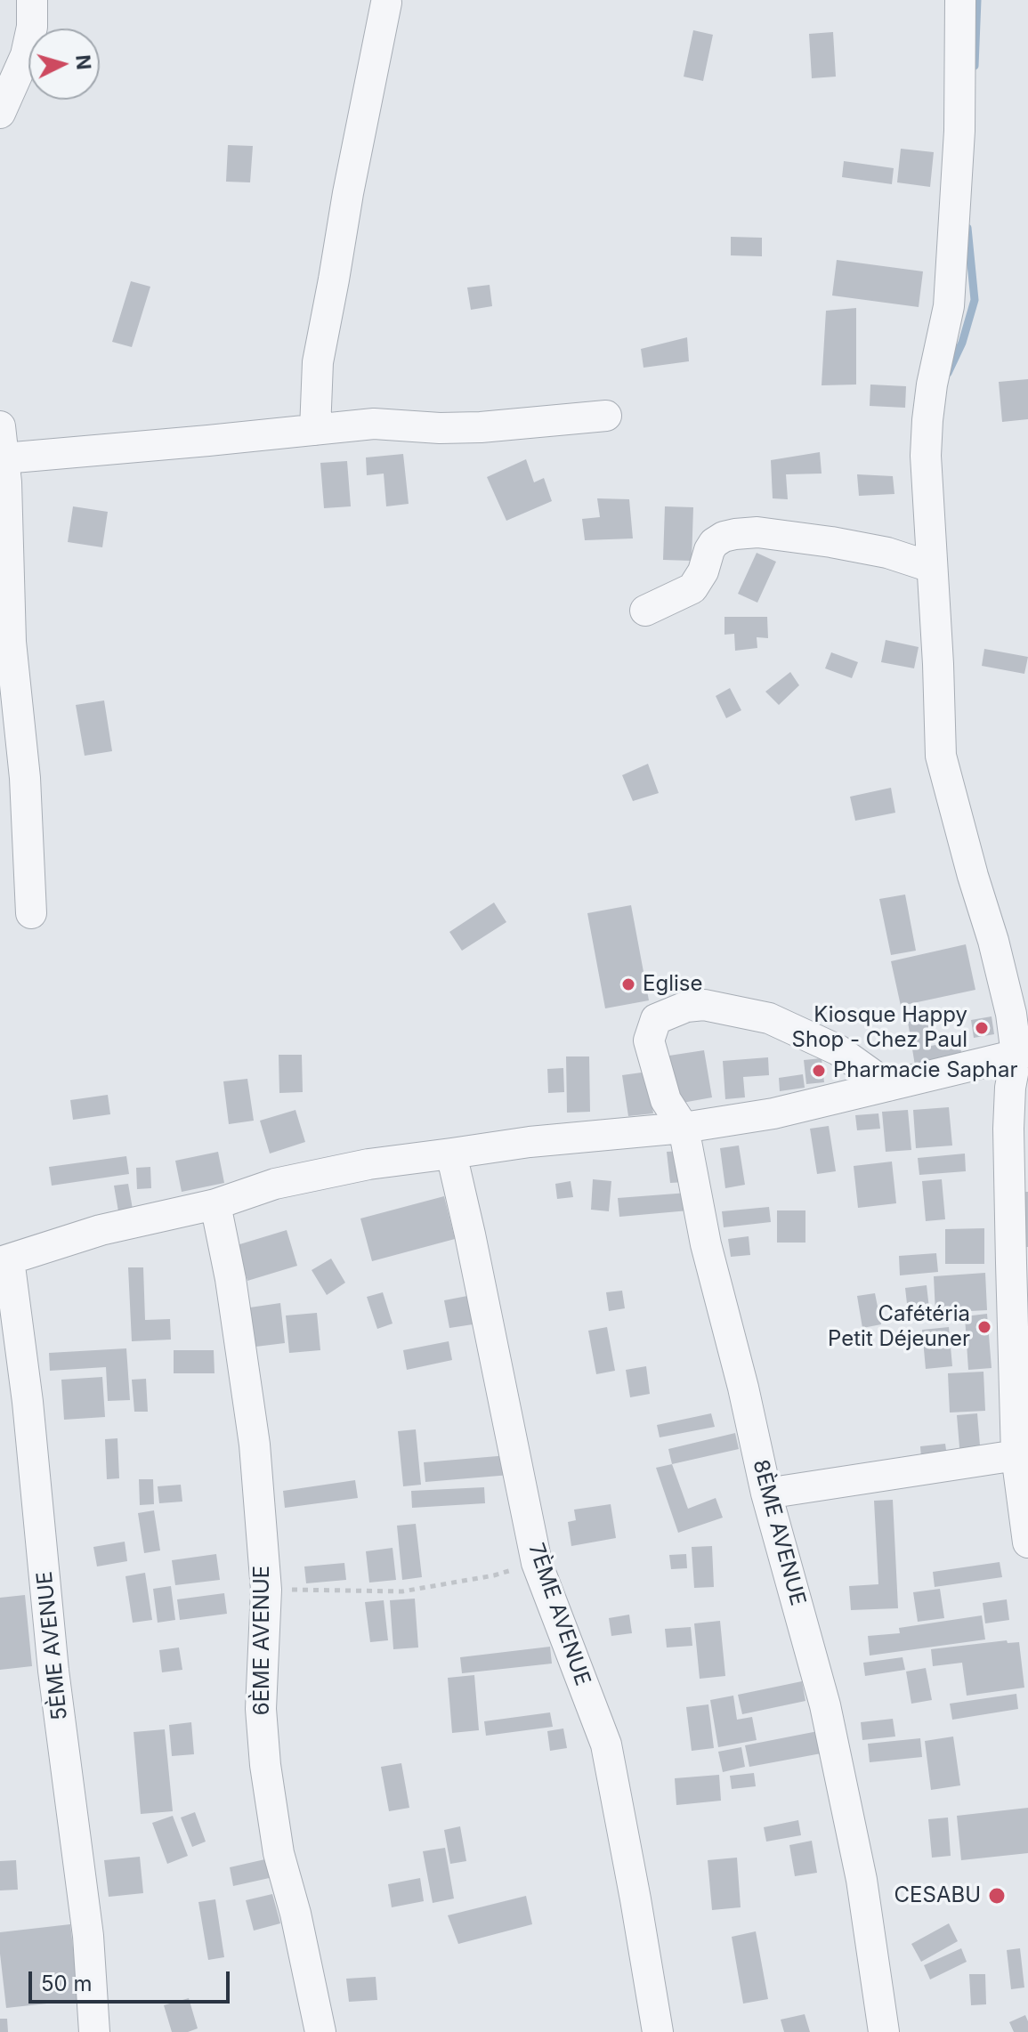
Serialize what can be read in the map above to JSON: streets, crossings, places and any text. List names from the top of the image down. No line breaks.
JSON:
{"streets":{"street":["8ÈME AVENUE","7ÈME AVENUE","6ÈME AVENUE","5ÈME AVENUE"]},"places":["Eglise","Kiosque Happy Shop - Chez Paul","Pharmacie Saphar","Cafétéria Petit Déjeuner","CESABU"],"scale_bar":"50 m","north":"right"}
